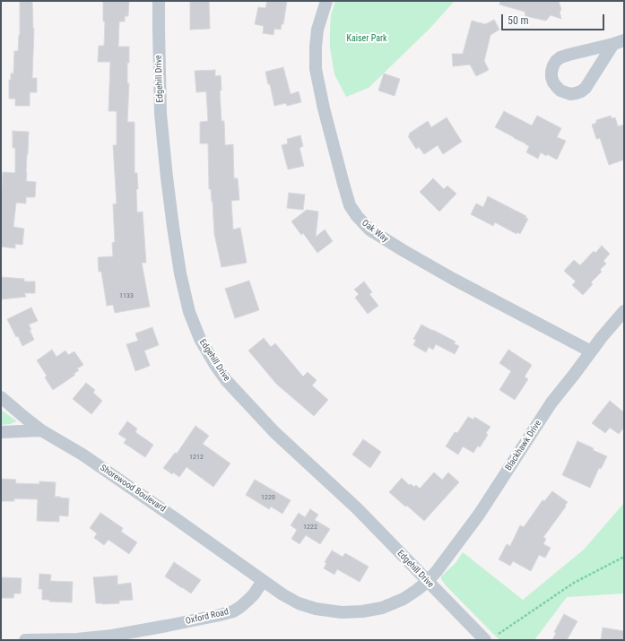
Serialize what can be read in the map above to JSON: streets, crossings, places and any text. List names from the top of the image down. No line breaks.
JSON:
{"streets":{"street":["Edgehill Drive","Oak Way","Blackhawk Drive","Shorewood Boulevard","Oxford Road"]},"crossings":[["Edgehill Drive","Blackhawk Drive"],["Oak Way","Blackhawk Drive"],["Shorewood Boulevard","Oxford Road"]],"parks":["Kaiser Park"],"house_numbers":["1133","1212","1220","1222"],"scale_bar":"50 m"}
